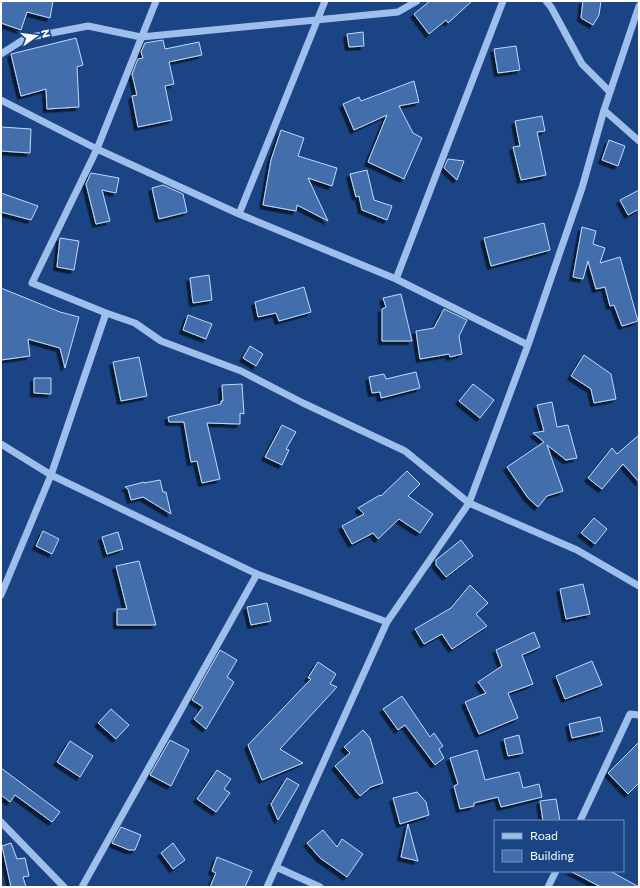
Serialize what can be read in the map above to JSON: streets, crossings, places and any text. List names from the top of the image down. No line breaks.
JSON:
{"legend":["Road","Building"],"north":"right"}
